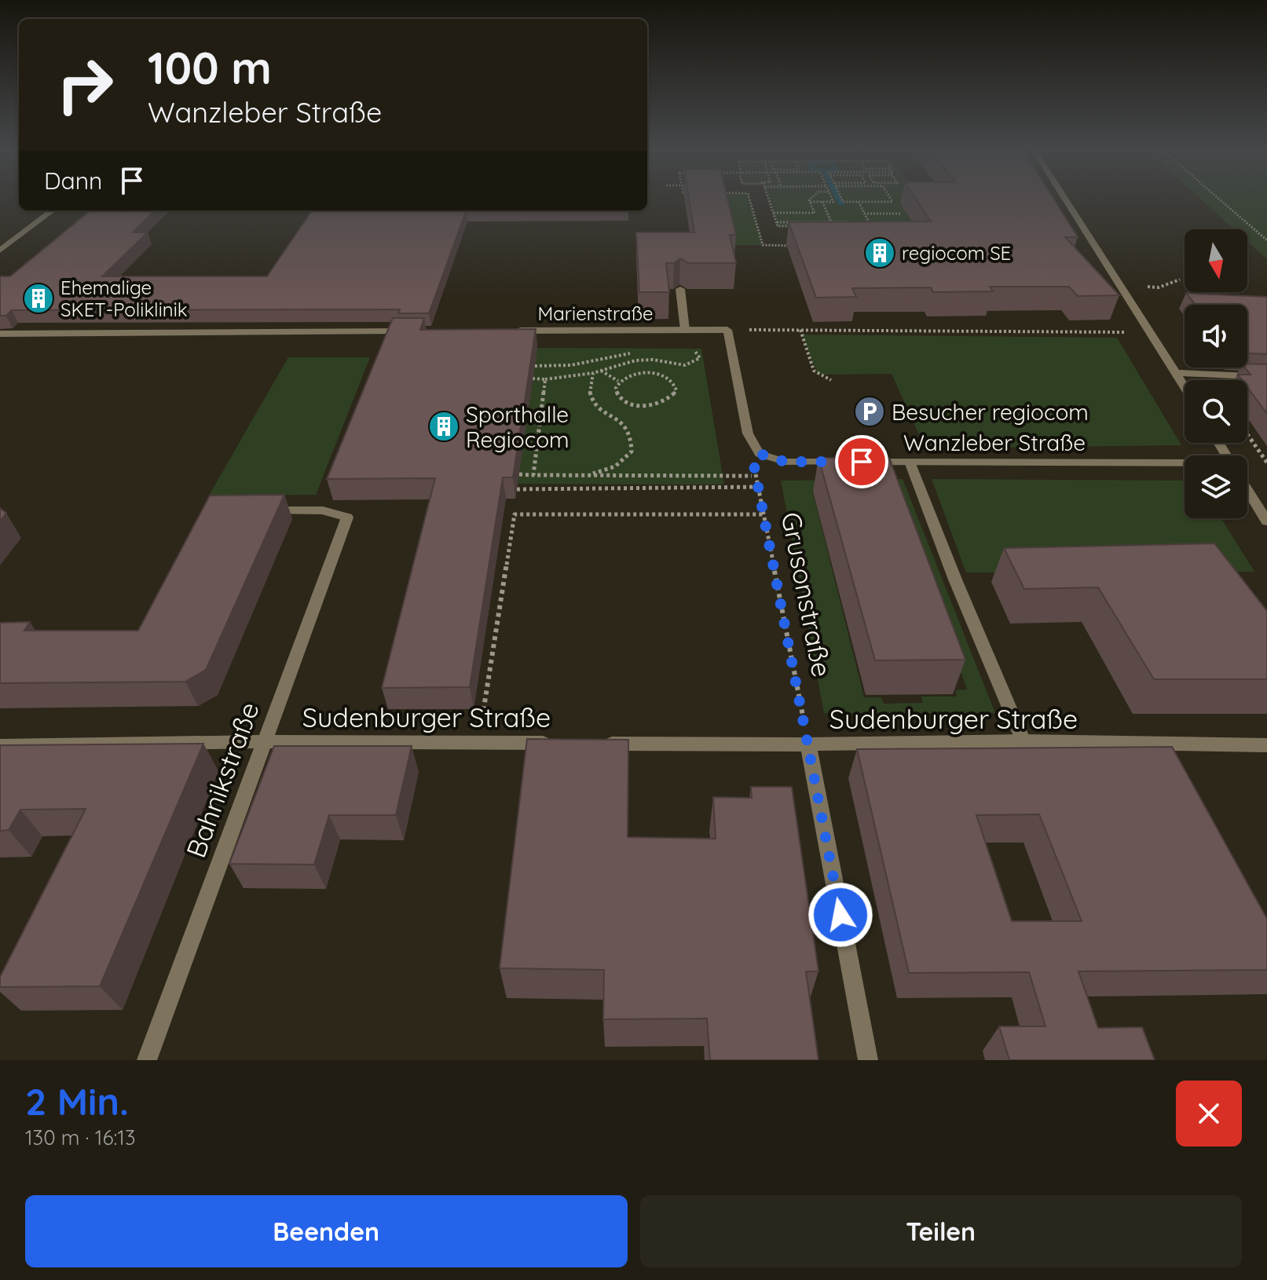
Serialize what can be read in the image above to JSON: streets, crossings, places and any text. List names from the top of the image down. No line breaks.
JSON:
{"streets":{"street":["Marienstraße","Wanzleber Straße","Sudenburger Straße","Bahnikstraße"],"path":["Grusonstraße"]},"crossings":[["Wanzleber Straße","Grusonstraße"],["Grusonstraße","Sudenburger Straße"],["Sudenburger Straße","Bahnikstraße"]],"places":{"building":["regiocom SE","Ehemalige SKET-Poliklinik","Sporthalle Regiocom"],"parking":["Besucher regiocom"]},"north":"bottom","page":{"turn":["100 m","Wanzleber Straße"],"then":"Dann","heading":["2 Min.","130 m · 16:13"],"buttons":["Beenden","Teilen"]}}
